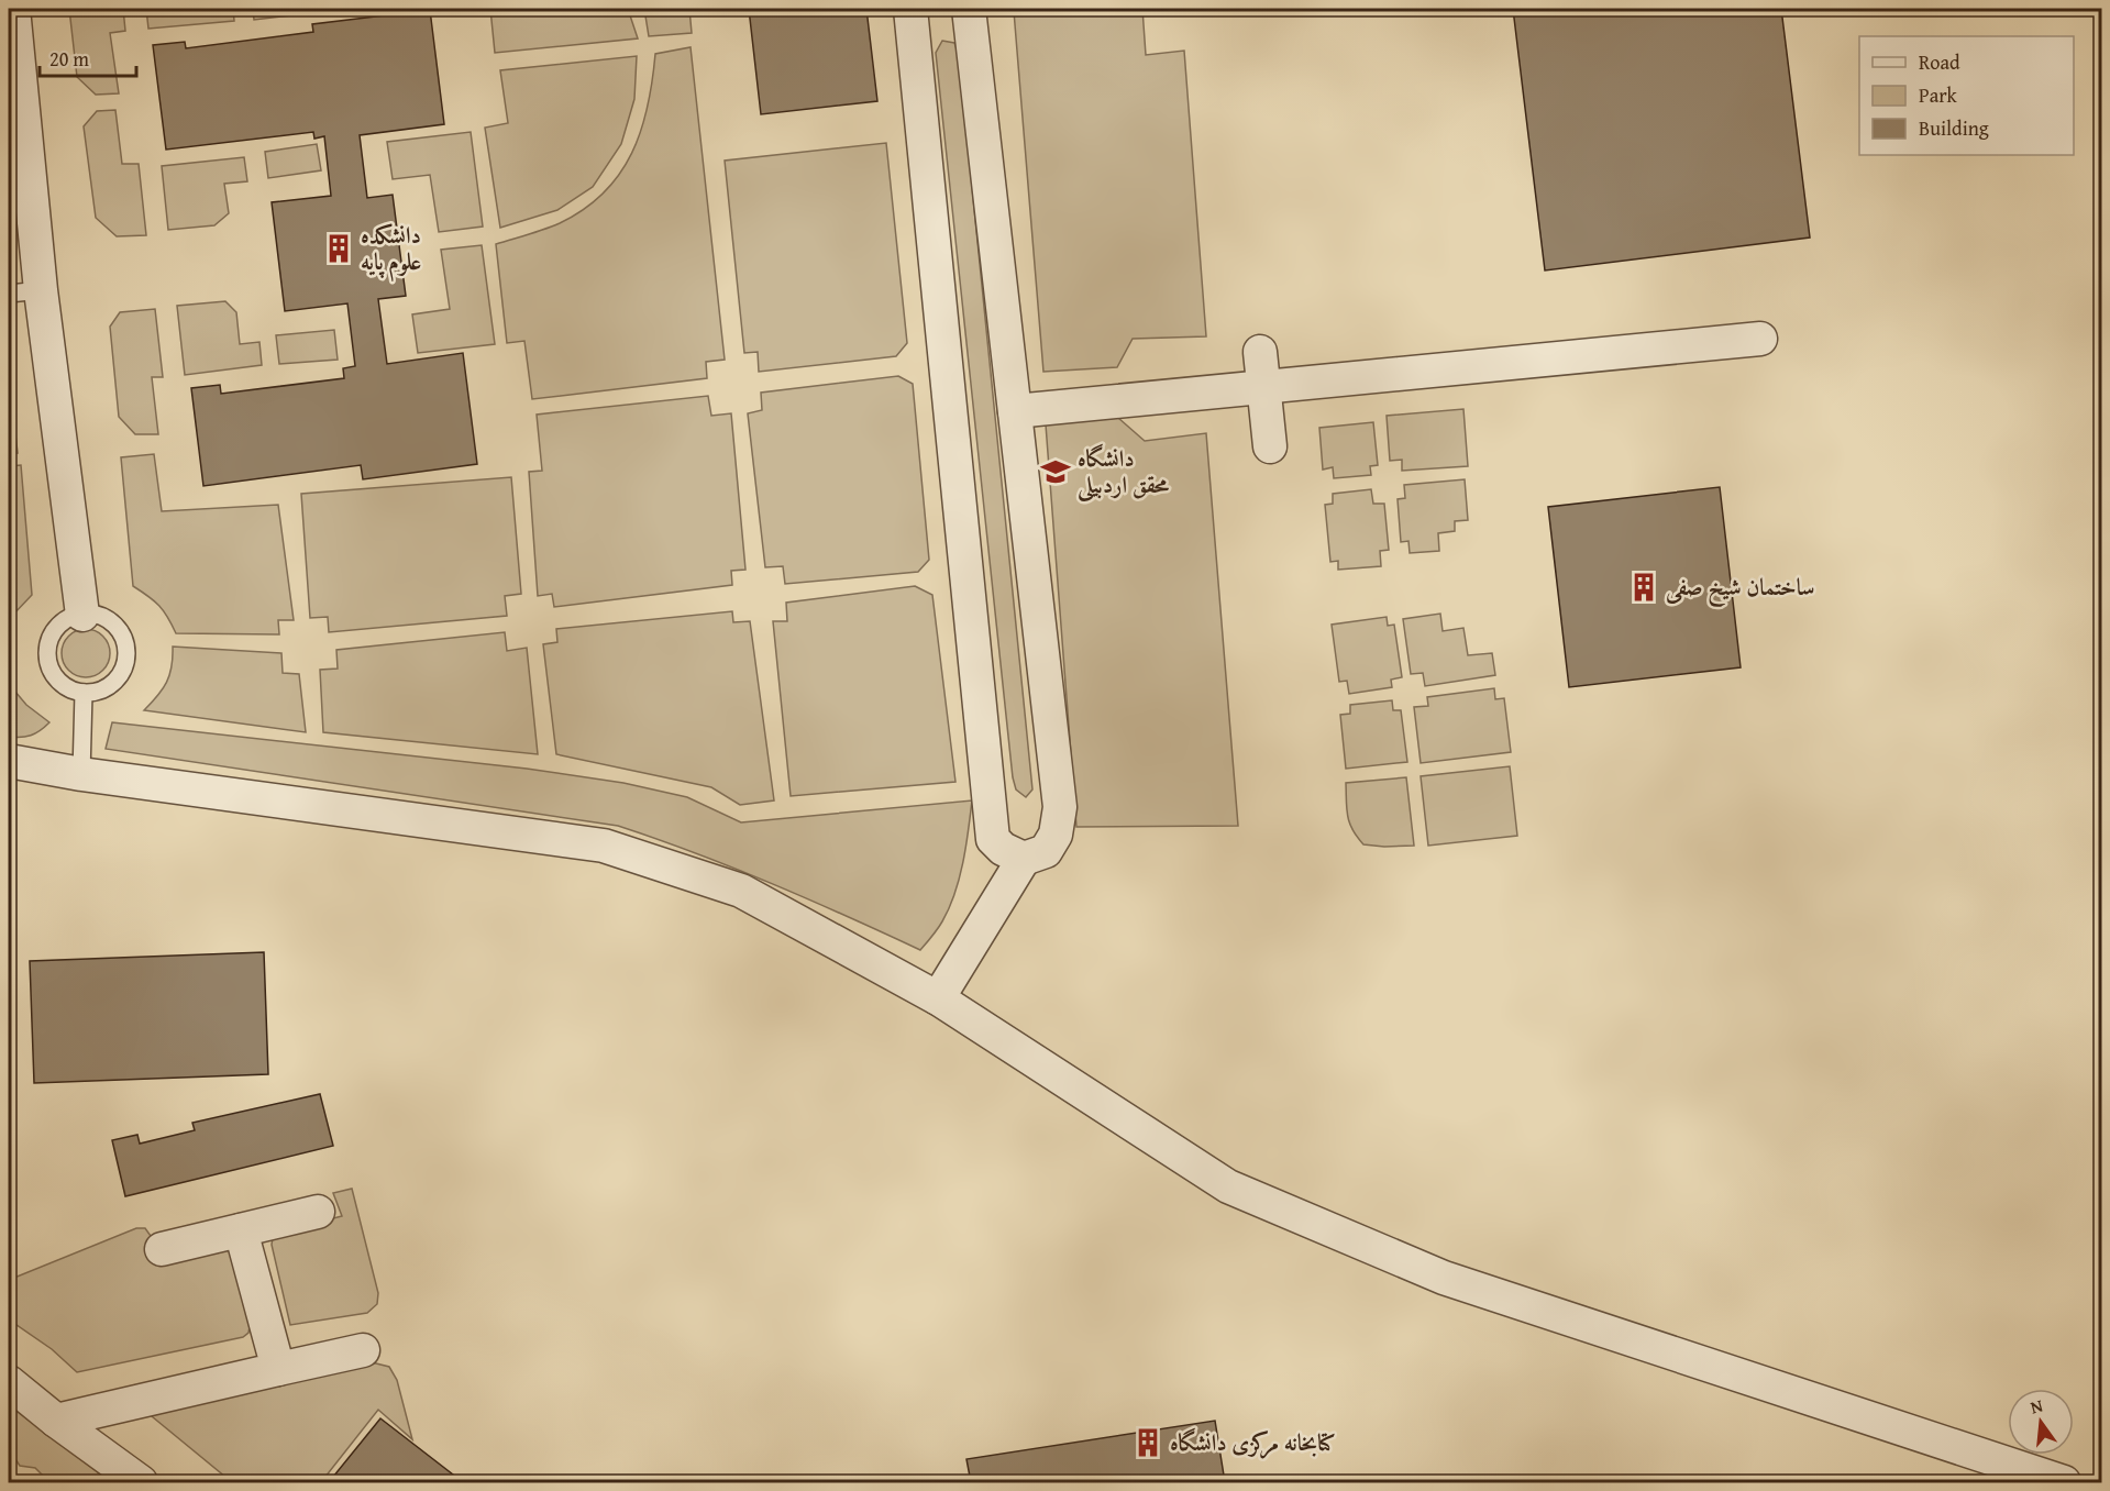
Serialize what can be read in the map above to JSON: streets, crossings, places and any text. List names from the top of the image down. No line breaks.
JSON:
{"places":{"building":["دانشکده علوم پایه","ساختمان شیخ صفی","کتابخانه مرکزی دانشگاه"],"school or university":["دانشگاه محقق اردبیلی"]},"legend":["Road","Park","Building"],"scale_bar":"20 m","north":"top"}
